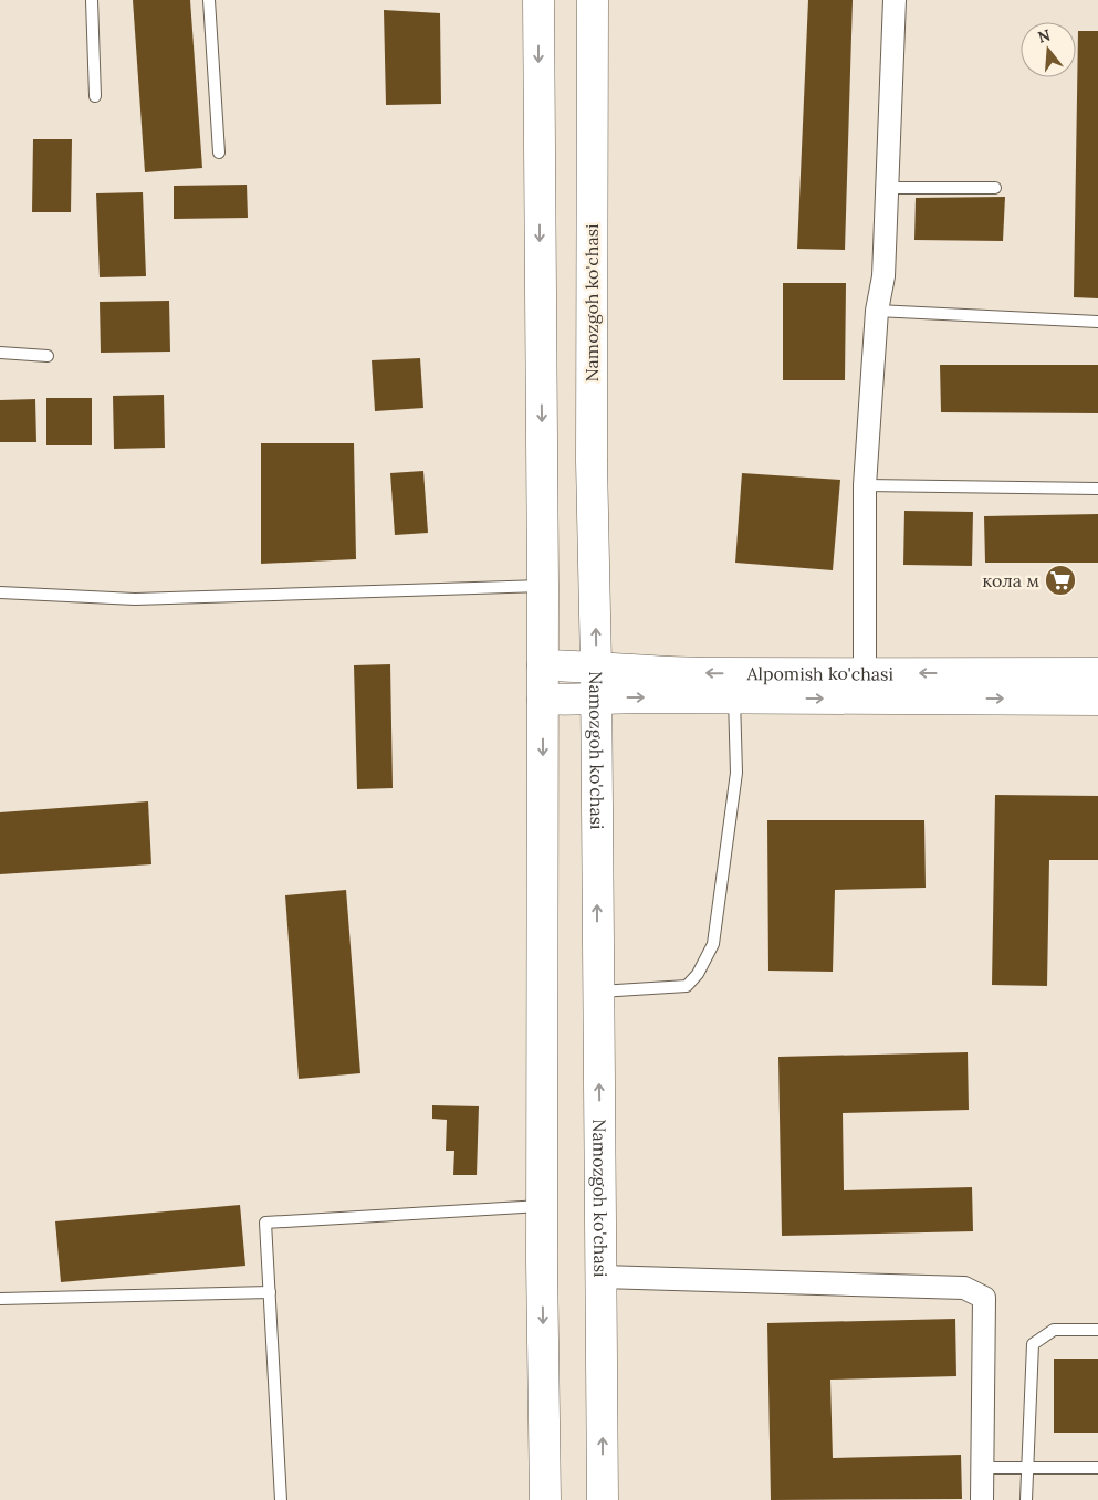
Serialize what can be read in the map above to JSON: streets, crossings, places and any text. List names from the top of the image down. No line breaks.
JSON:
{"streets":{"main road":["Namozgoh ko'chasi","Alpomish ko'chasi"]},"crossings":[["Namozgoh ko'chasi","Alpomish ko'chasi"]],"places":{"supermarket":["кола м"]},"north":"top"}
